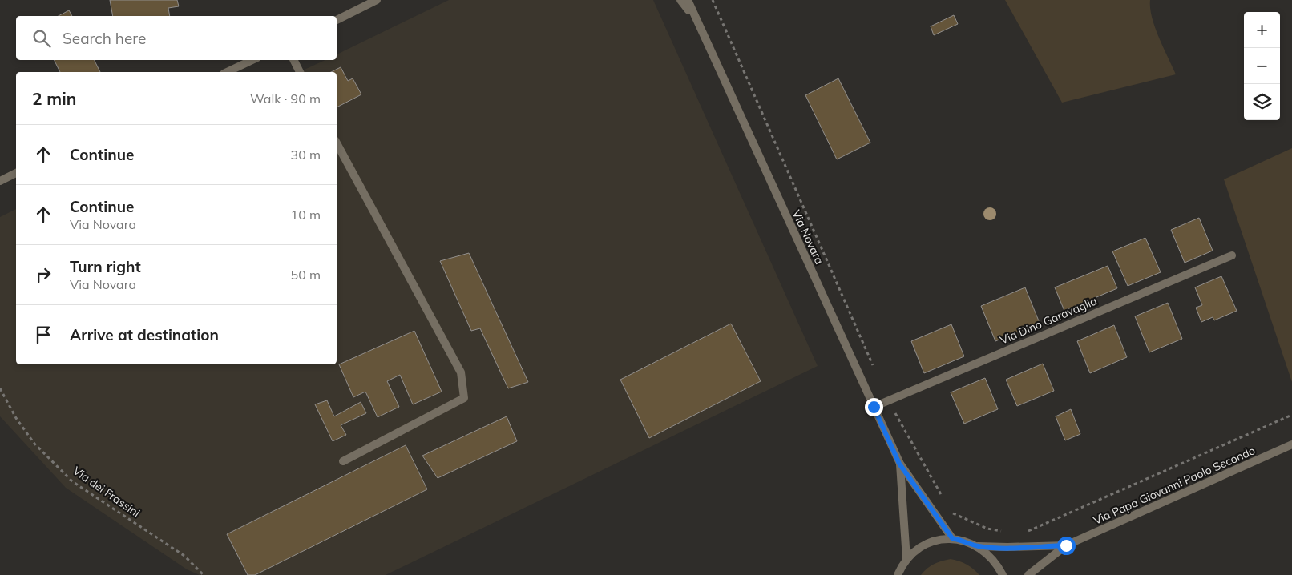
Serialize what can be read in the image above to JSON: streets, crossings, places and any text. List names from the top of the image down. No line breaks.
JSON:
{"streets":{"street":["Via Novara","Via Dino Garavaglia","Via Papa Giovanni Paolo Secondo"],"path":["Via dei Frassini"]},"crossings":[["Via Novara","Via Dino Garavaglia"]],"page":{"map_buttons":["+","−"],"search":"Search here","heading":["2 min","Walk · 90 m"],"list":[["Continue","30 m"],["Continue","Via Novara","10 m"],["Turn right","Via Novara","50 m"],"Arrive at destination"]}}
